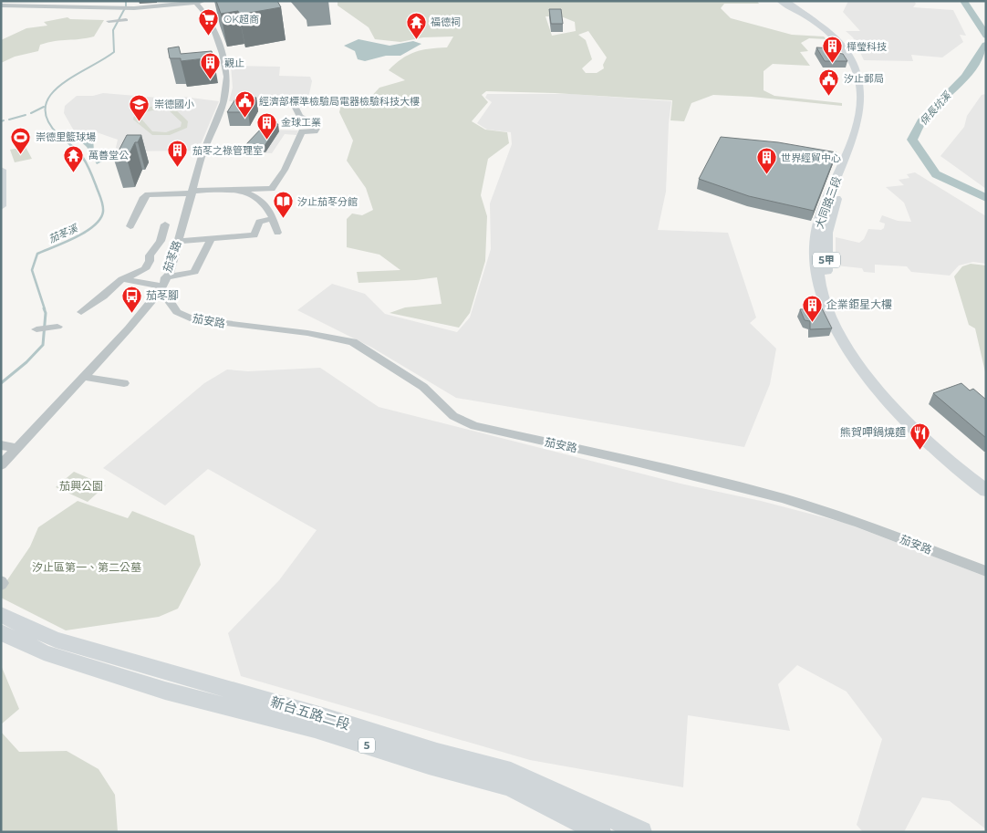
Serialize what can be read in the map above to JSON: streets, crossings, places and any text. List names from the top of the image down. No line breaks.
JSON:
{"streets":{"main road":["大同路三段","5甲","新台五路二段","5"],"street":["茄苳路","茄安路"]},"crossings":[["茄苳路","茄安路"]],"water":["保長坑溪","茄苳溪"],"parks":["茄興公園","汐止區第一、第二公墓"],"places":{"supermarket":["OK超商"],"temple":["福德祠","萬善堂公"],"building":["樺瑩科技","觀止","金球工業","茄苳之祿管理室","世界經貿中心","企業鉅星大樓"],"public building":["汐止郵局","經濟部標準檢驗局電器檢驗科技大樓"],"school or university":["崇德國小"],"sports":["崇德里籃球場"],"library":["汐止茄苳分館"],"bus stop":["茄苳腳"],"restaurant":["熊賀呷鍋燒麵"]}}
